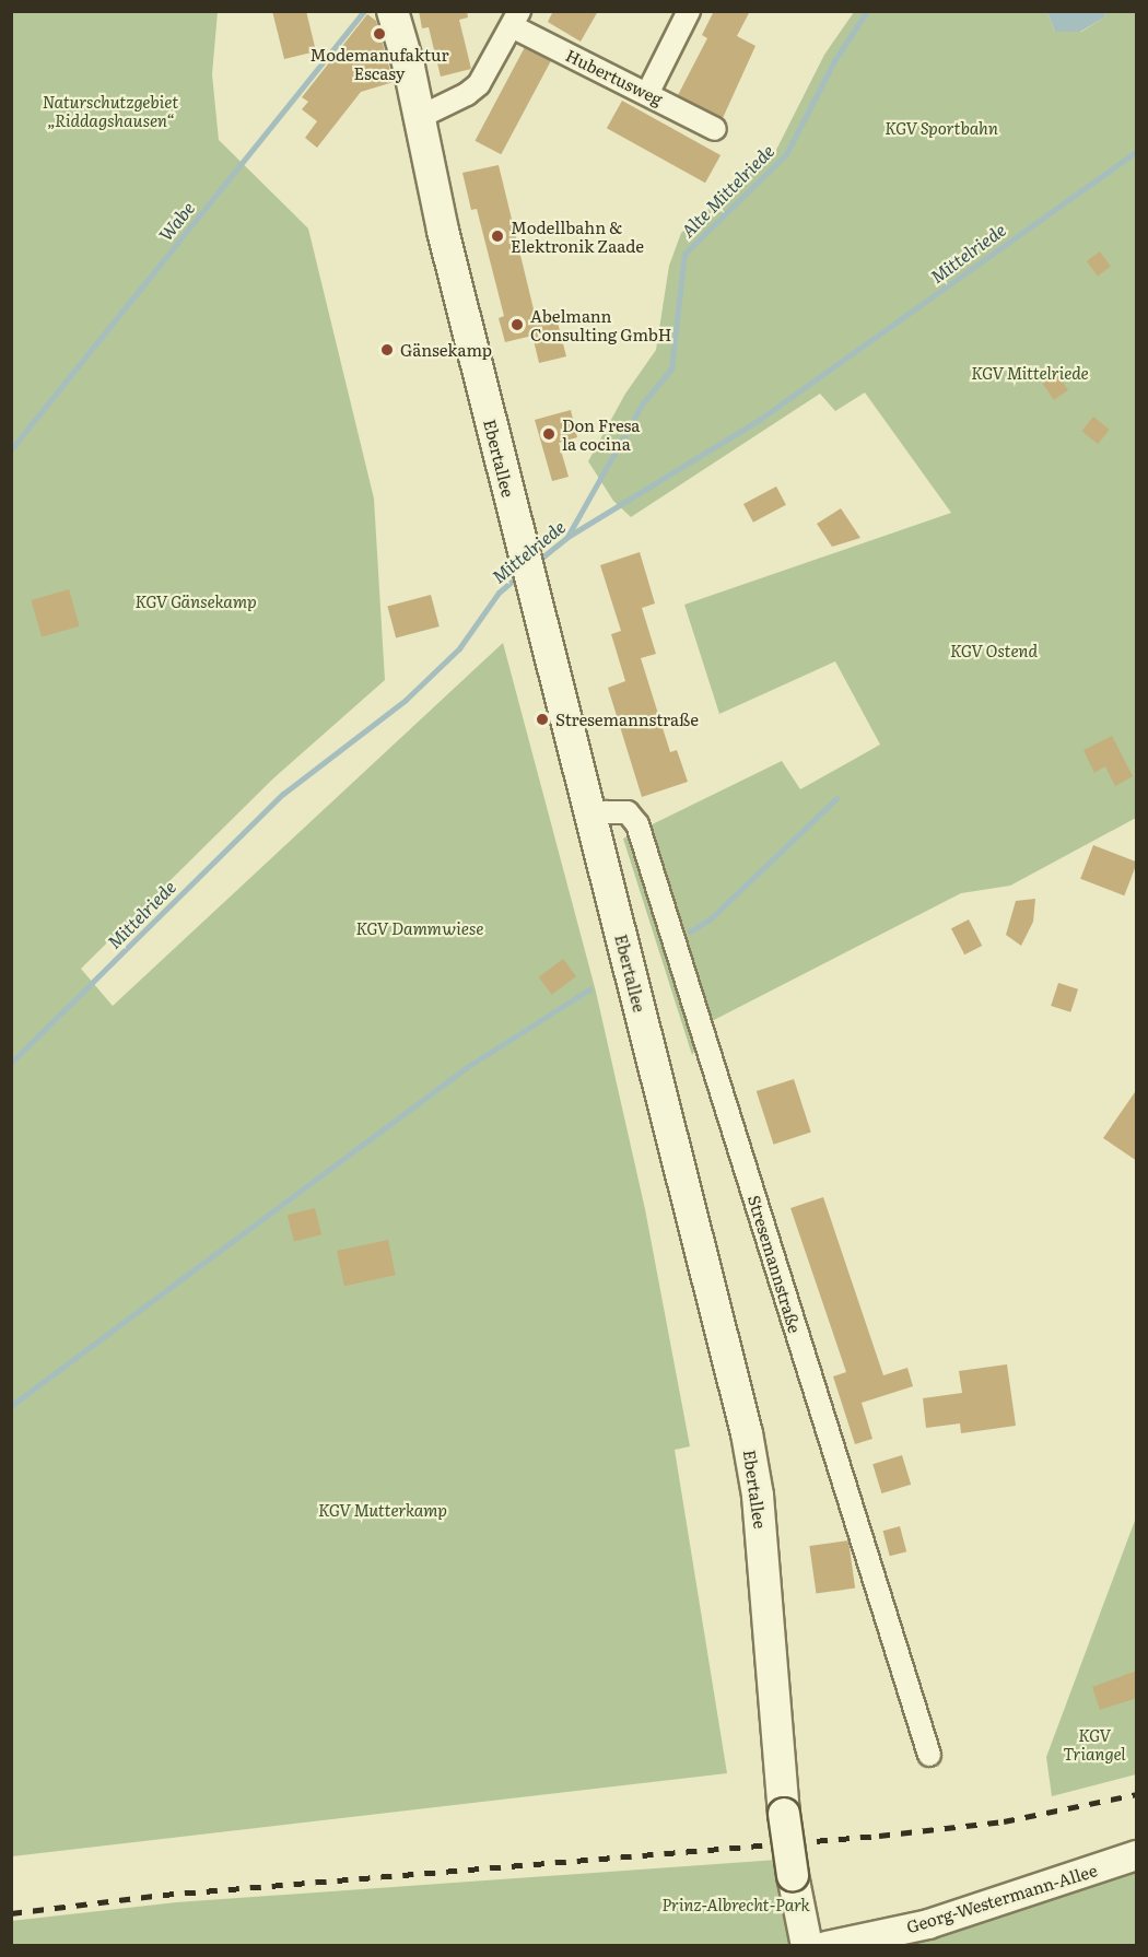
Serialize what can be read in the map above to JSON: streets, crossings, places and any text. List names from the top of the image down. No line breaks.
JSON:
{"streets":{"main road":["Ebertallee"],"street":["Hubertusweg","Stresemannstraße","Georg-Westermann-Allee"]},"crossings":[["Ebertallee","Stresemannstraße"]],"water":["Alte Mittelriede","Wabe","Mittelriede"],"parks":["Naturschutzgebiet „Riddagshausen“","KGV Sportbahn","KGV Mittelriede","KGV Gänsekamp","KGV Ostend","KGV Dammwiese","KGV Mutterkamp","KGV Triangel","Prinz-Albrecht-Park"],"places":["Modemanufaktur Escasy","Modellbahn & Elektronik Zaade","Abelmann Consulting GmbH","Gänsekamp","Don Fresa la cocina","Stresemannstraße"]}
